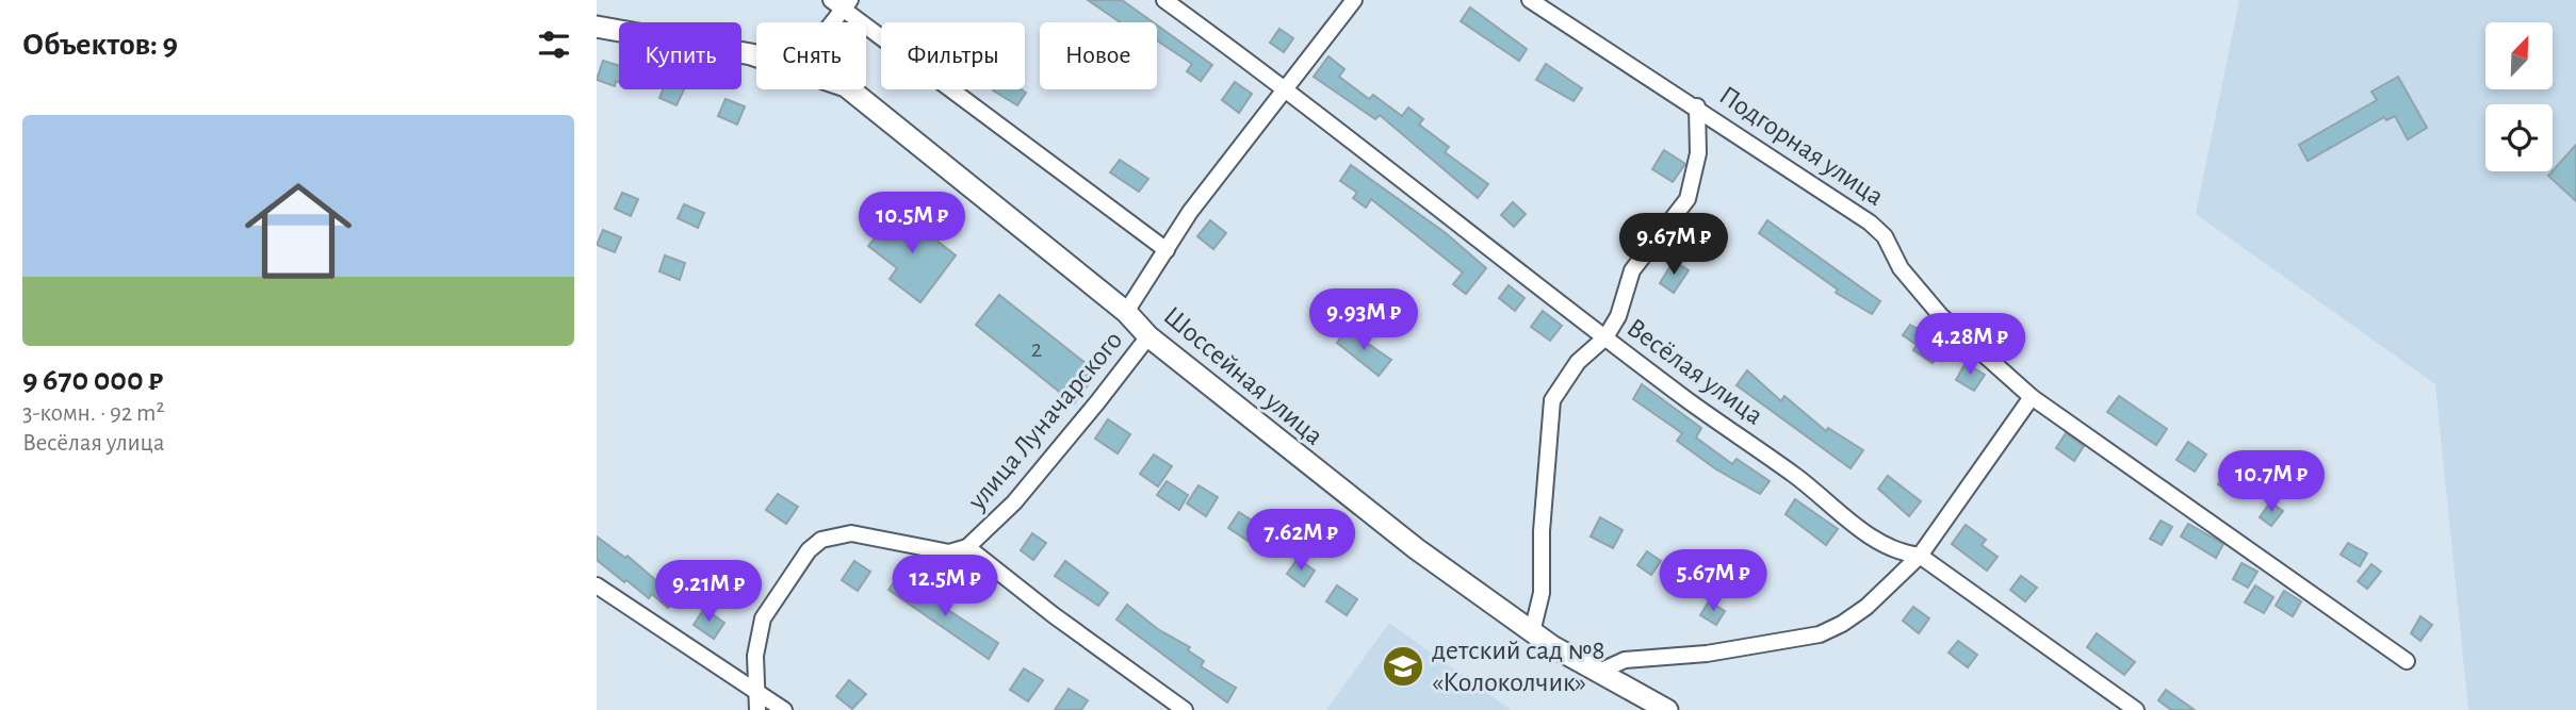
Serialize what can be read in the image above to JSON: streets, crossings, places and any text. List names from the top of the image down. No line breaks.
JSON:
{"streets":{"main road":["Шоссейная улица"],"street":["Подгорная улица","Весёлая улица","улица Луначарского"]},"crossings":[["Шоссейная улица","улица Луначарского"]],"places":{"school or university":["детский сад №8 «Колоколчик»"]},"house_numbers":["2"],"north":"top right","page":{"heading":"Объектов: 9","chip":["Купить","Снять","Фильтры","Новое"],"list":[{"name":"9 670 000 ₽","note":"3-комн. · 92 m² · Весёлая улица"}],"price":["10.5M ₽","9.67M ₽","9.93M ₽","4.28M ₽","10.7M ₽","7.62M ₽","5.67M ₽","12.5M ₽","9.21M ₽"]}}
